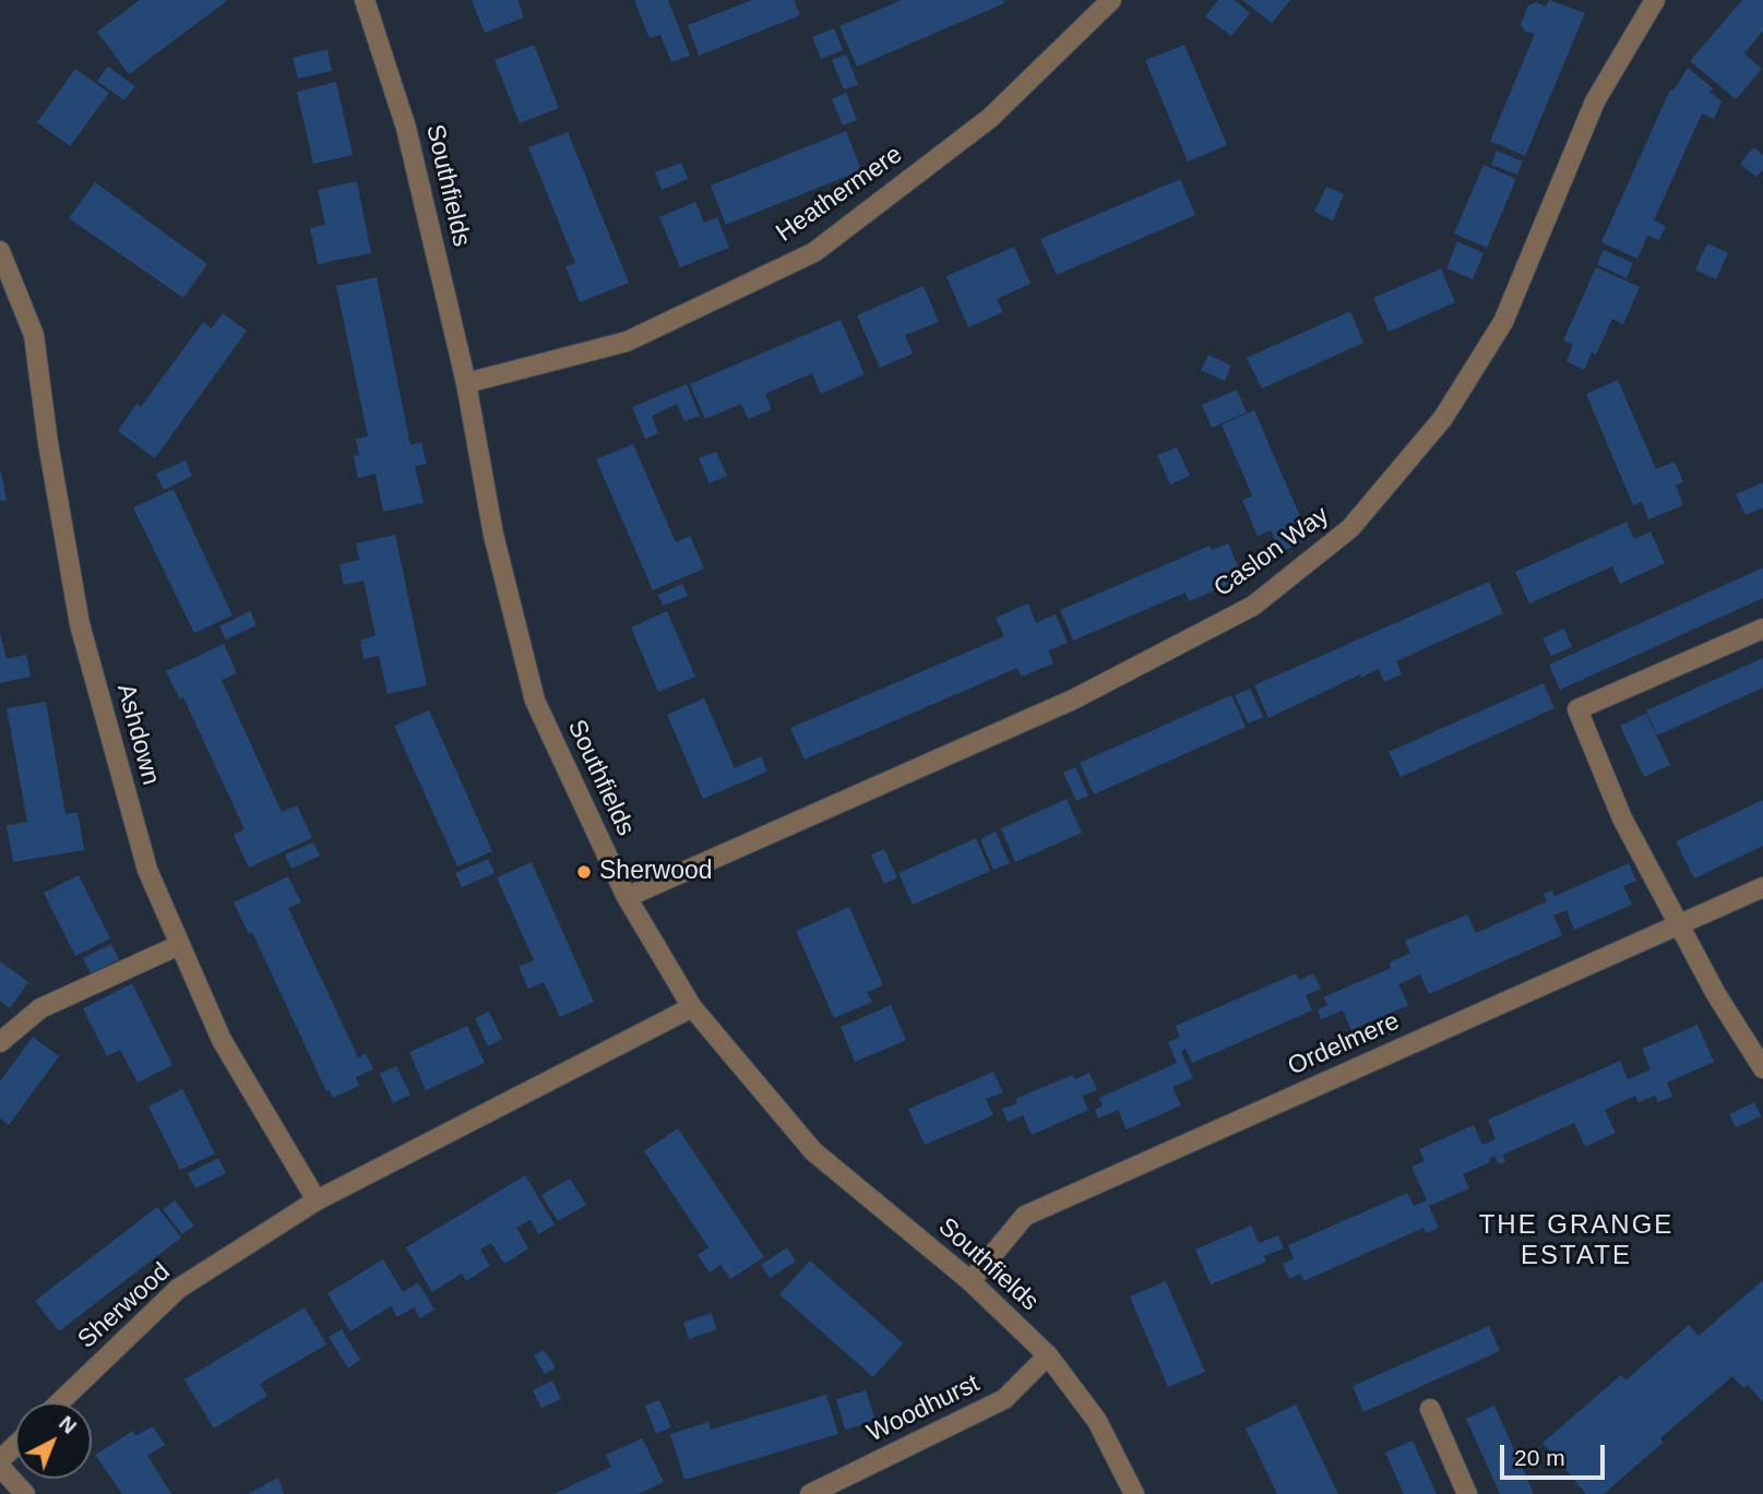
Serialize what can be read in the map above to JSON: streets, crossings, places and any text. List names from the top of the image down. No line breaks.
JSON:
{"streets":{"street":["Southfields","Heathermere","Caslon Way","Ashdown","Ordelmere","Sherwood","Woodhurst"]},"crossings":[["Southfields","Heathermere"],["Southfields","Caslon Way"],["Southfields","Ordelmere"],["Southfields","Sherwood"],["Southfields","Woodhurst"],["Ashdown","Sherwood"]],"districts":["THE GRANGE ESTATE"],"places":["Sherwood"],"scale_bar":"20 m","north":"top right"}
